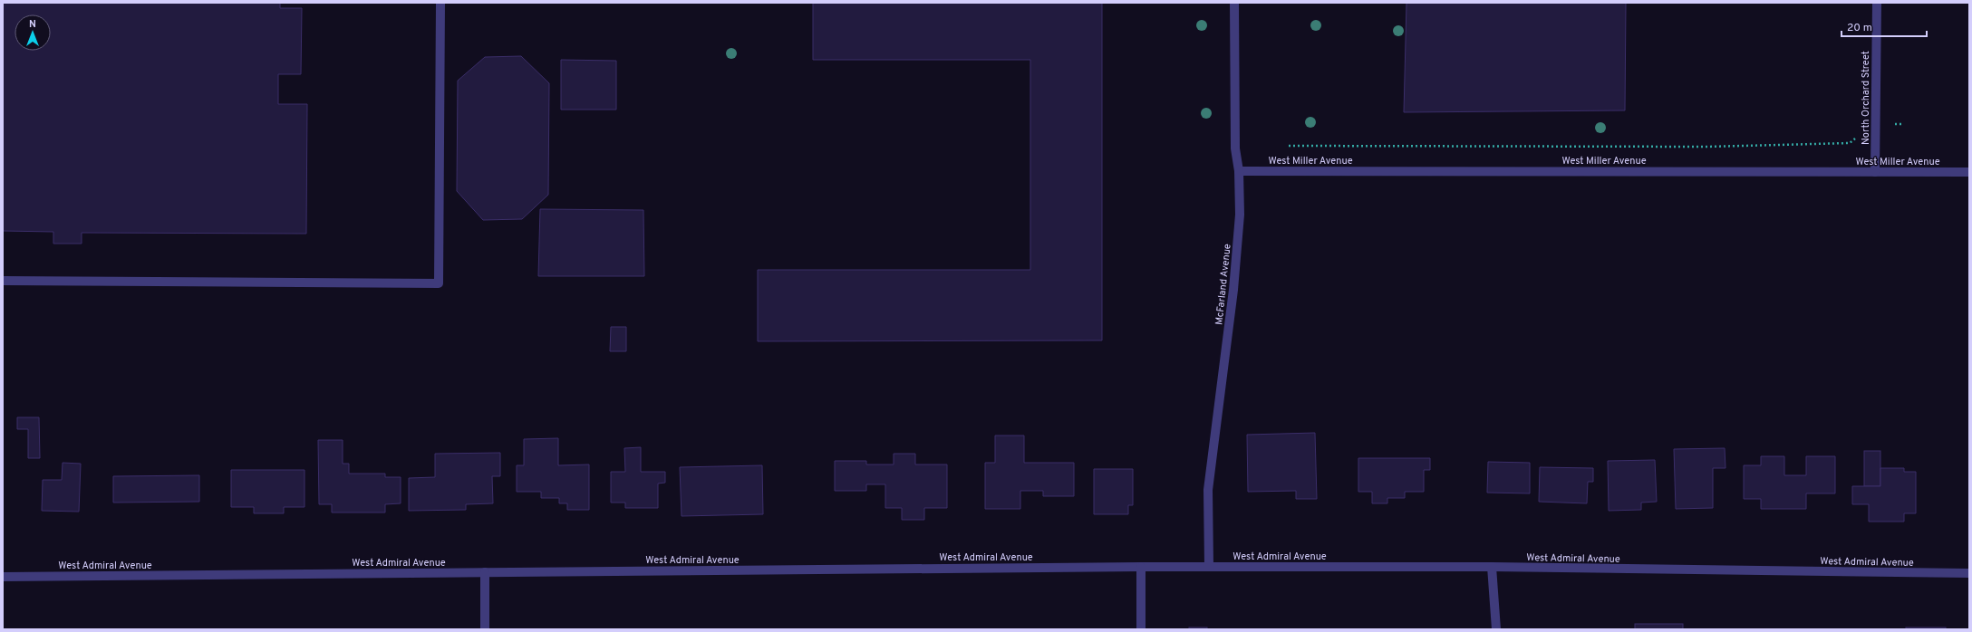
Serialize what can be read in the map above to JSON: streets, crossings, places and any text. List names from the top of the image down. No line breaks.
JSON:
{"streets":{"street":["North Orchard Street","West Miller Avenue","McFarland Avenue","West Admiral Avenue"]},"crossings":[["North Orchard Street","West Miller Avenue"],["West Miller Avenue","McFarland Avenue"],["McFarland Avenue","West Admiral Avenue"]],"scale_bar":"20 m","north":"top"}
